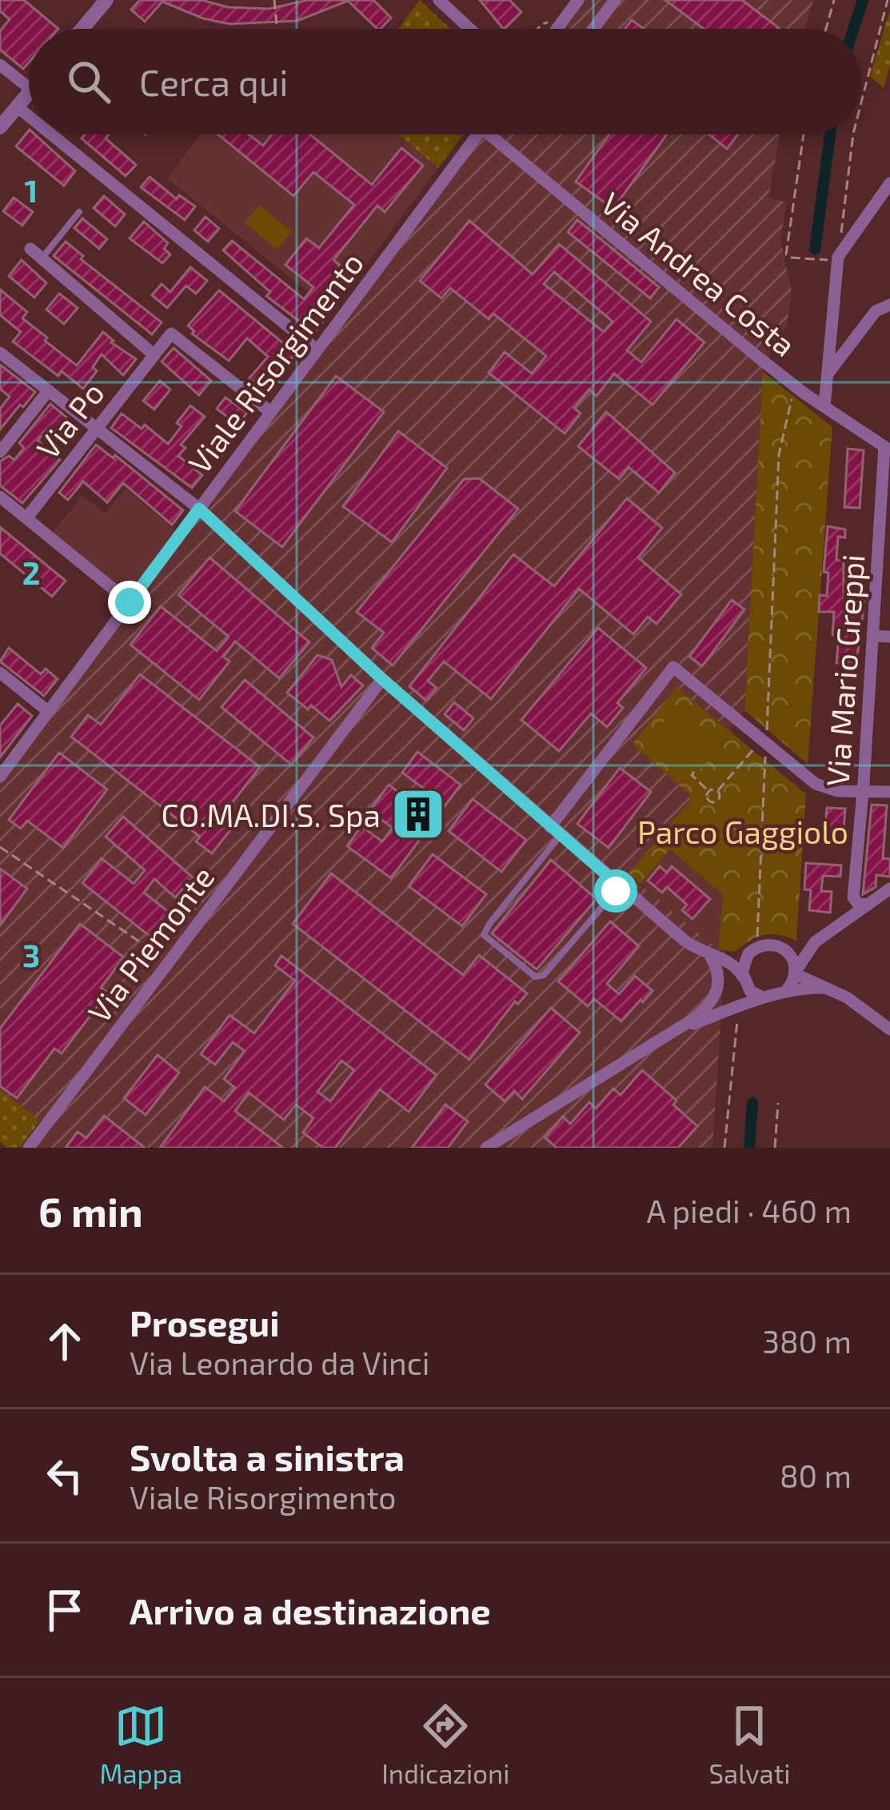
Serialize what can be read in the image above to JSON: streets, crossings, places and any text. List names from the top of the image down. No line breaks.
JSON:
{"streets":{"street":["Via Andrea Costa","Viale Risorgimento","Via Po","Via Mario Greppi","Via Piemonte"]},"crossings":[["Via Andrea Costa","Via Mario Greppi"]],"parks":["Parco Gaggiolo"],"places":{"building":["CO.MA.DI.S. Spa"]},"page":{"search":"Cerca qui","heading":["6 min","A piedi · 460 m"],"list":[["Prosegui","Via Leonardo da Vinci","380 m"],["Svolta a sinistra","Viale Risorgimento","80 m"],"Arrivo a destinazione"],"nav":["Mappa","Indicazioni","Salvati"]},"grid":{"rows":["1","2","3"]}}
